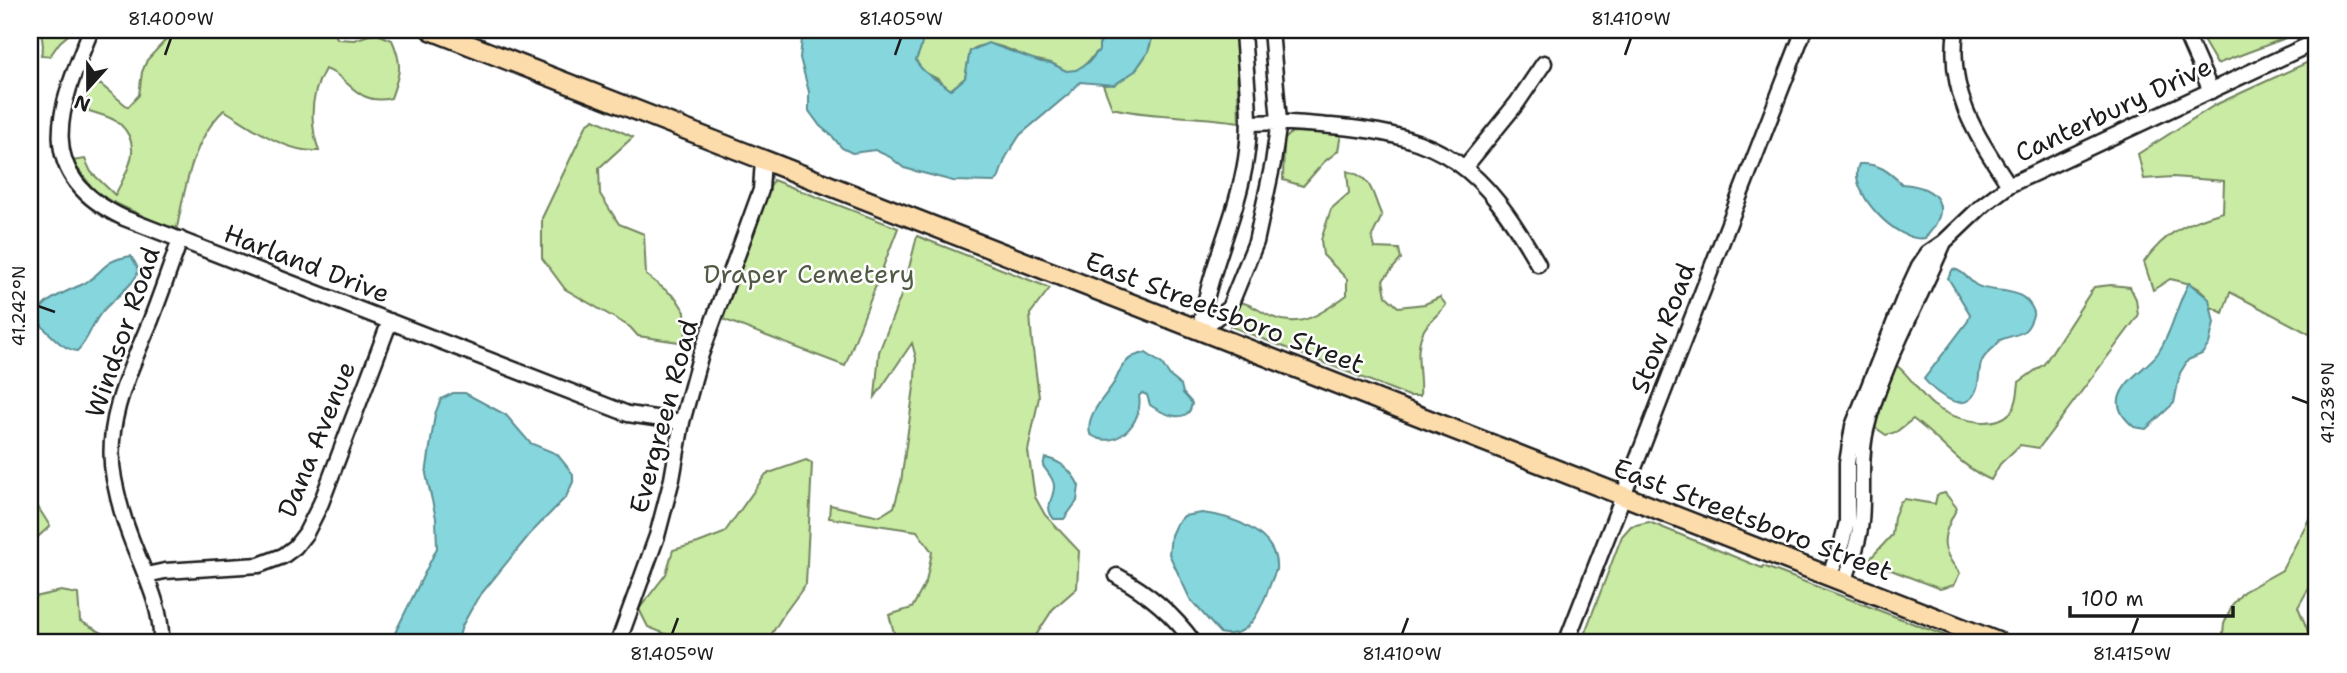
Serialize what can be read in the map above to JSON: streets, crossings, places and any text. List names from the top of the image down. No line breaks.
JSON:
{"streets":{"main road":["East Streetsboro Street"],"street":["Canterbury Drive","Harland Drive","Stow Road","Windsor Road","Evergreen Road","Dana Avenue"]},"crossings":[["Canterbury Drive","East Streetsboro Street"],["Harland Drive","Windsor Road"],["Harland Drive","Evergreen Road"],["Harland Drive","Dana Avenue"],["East Streetsboro Street","Stow Road"],["East Streetsboro Street","Evergreen Road"],["Windsor Road","Dana Avenue"]],"parks":["Draper Cemetery"],"scale_bar":"100 m","north":"bottom","coordinates":["81.400°W","81.405°W","81.410°W","41.242°N","41.238°N","81.415°W"]}
